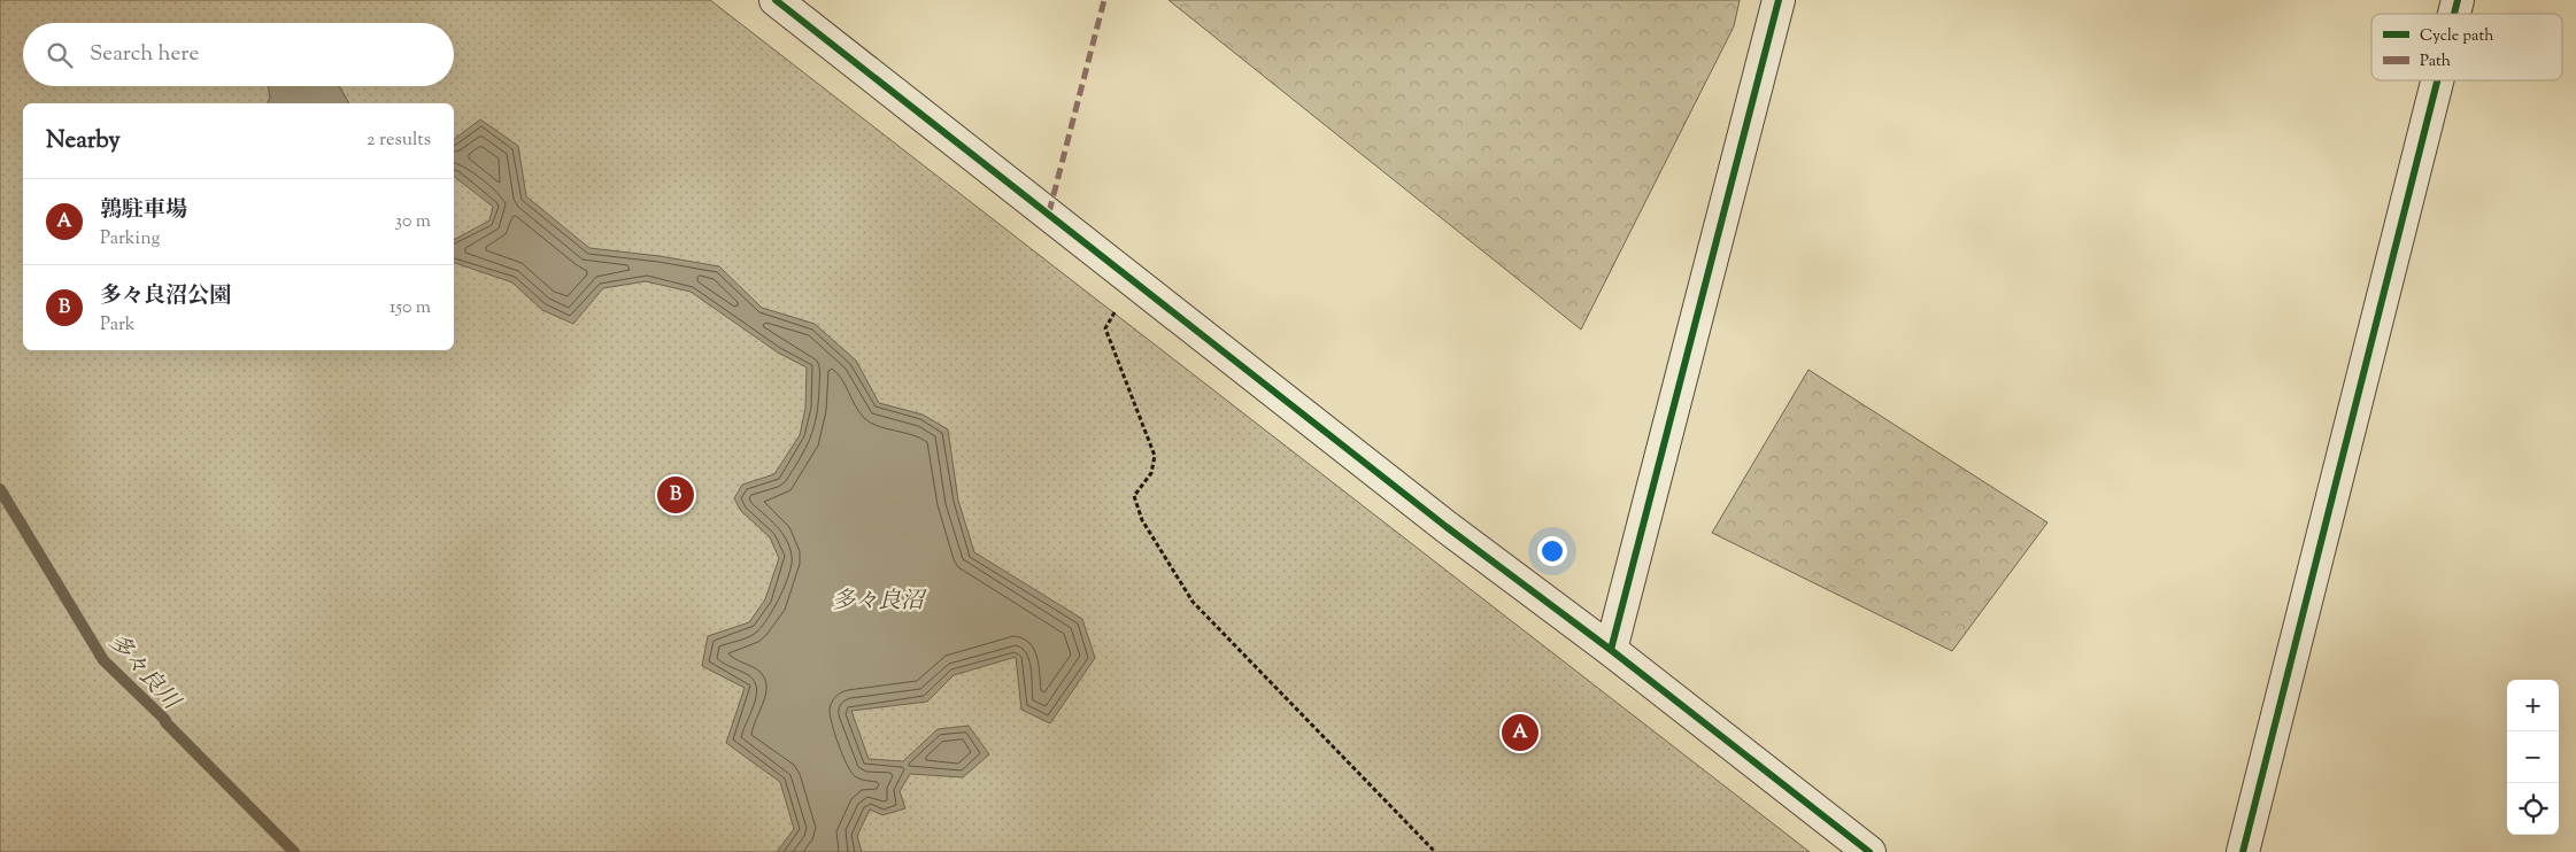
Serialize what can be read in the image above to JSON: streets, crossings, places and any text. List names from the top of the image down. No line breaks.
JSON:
{"water":["多々良沼","多々良川"],"legend":["Cycle path","Path"],"page":{"search":"Search here","heading":["Nearby","2 results"],"list":[{"mark":"A","name":"鶉駐車場","note":"Parking","value":"30 m"},{"mark":"B","name":"多々良沼公園","note":"Park","value":"150 m"}],"pins":["B","A"],"map_buttons":["+","−"]}}
